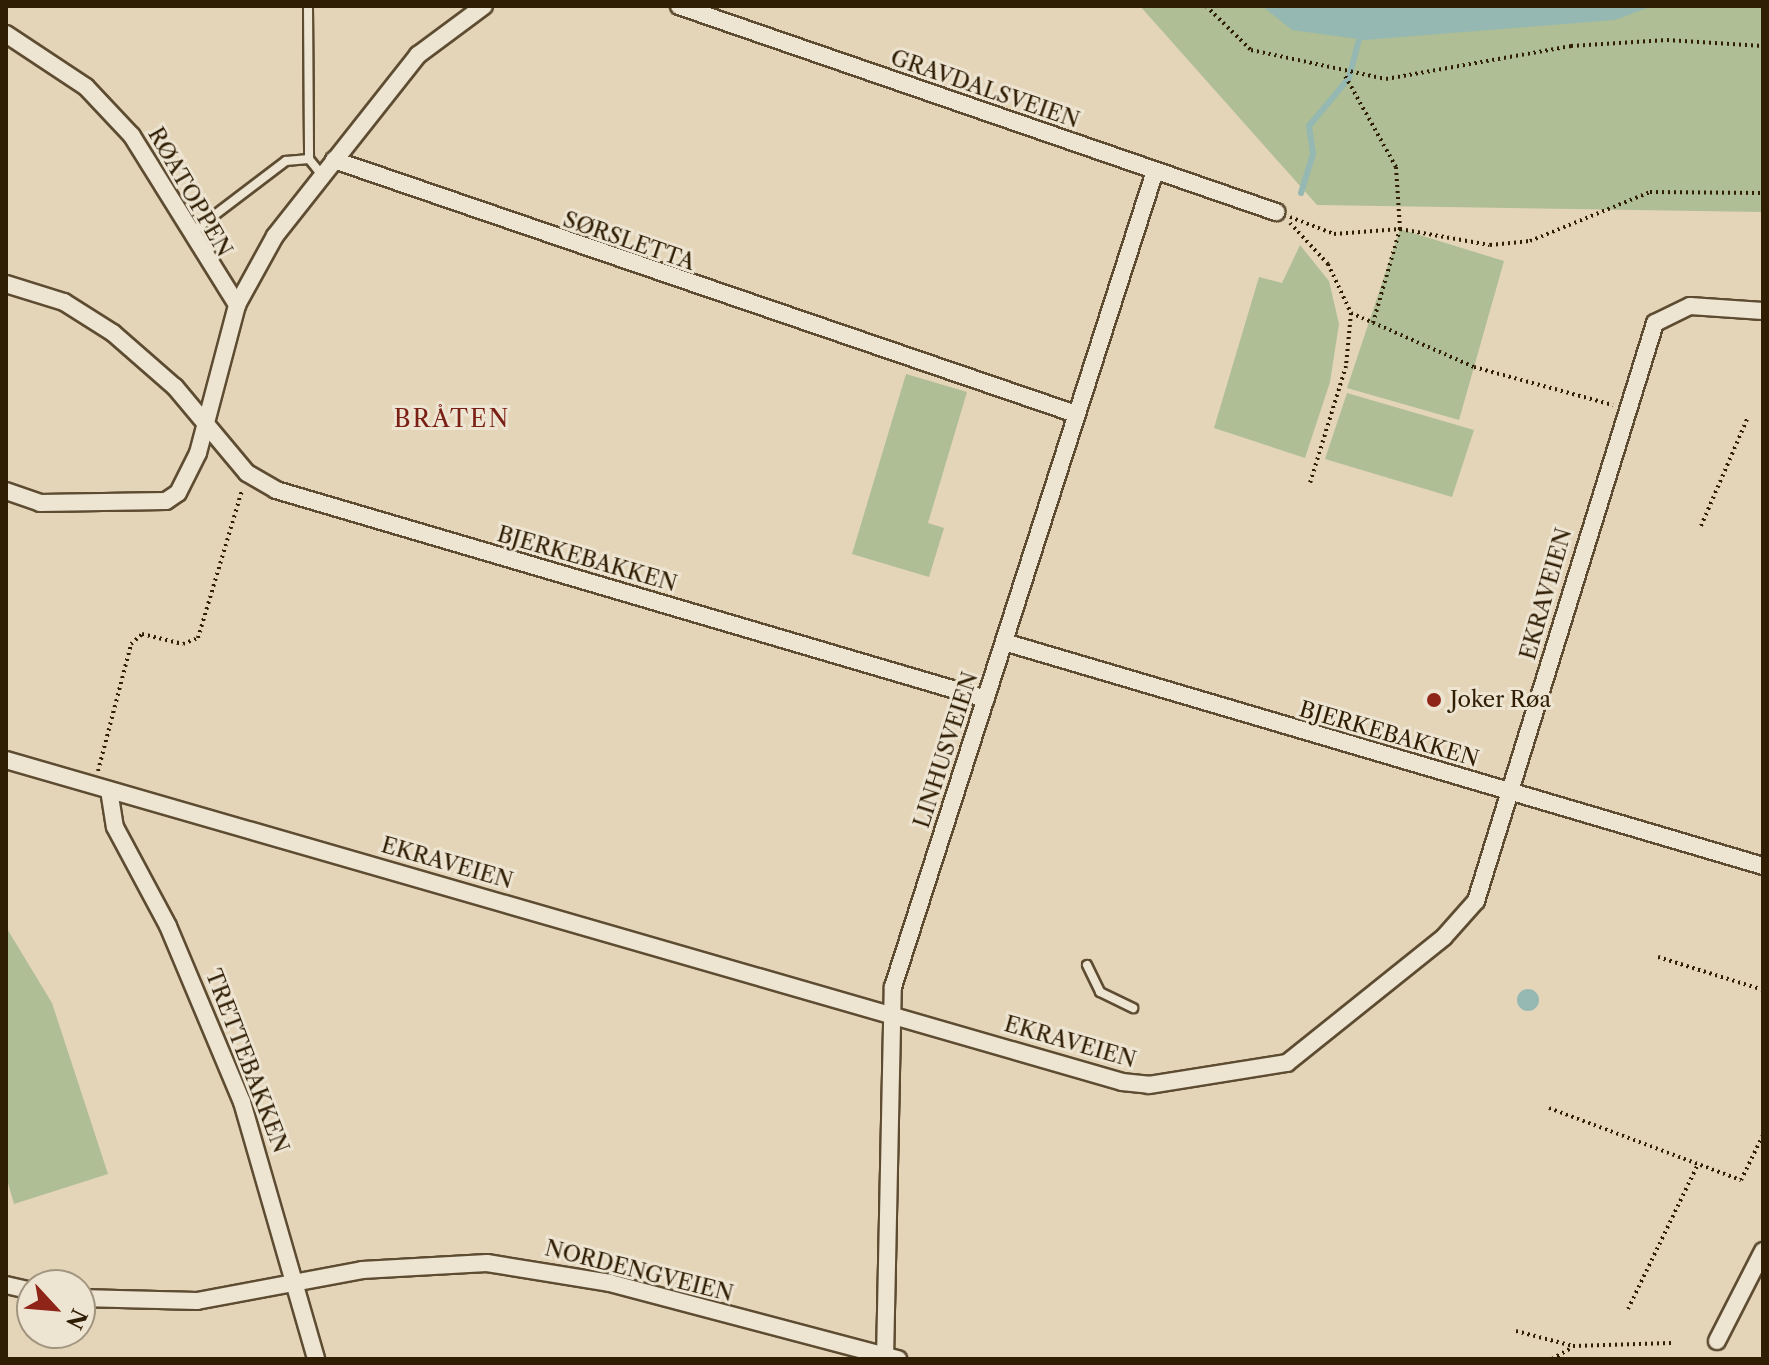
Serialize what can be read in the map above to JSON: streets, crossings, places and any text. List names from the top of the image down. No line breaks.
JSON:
{"streets":{"street":["GRAVDALSVEIEN","RØATOPPEN","SØRSLETTA","BJERKEBAKKEN","EKRAVEIEN","LINHUSVEIEN","TRETTEBAKKEN","NORDENGVEIEN"]},"crossings":[["GRAVDALSVEIEN","LINHUSVEIEN"],["SØRSLETTA","LINHUSVEIEN"],["BJERKEBAKKEN","EKRAVEIEN"],["BJERKEBAKKEN","LINHUSVEIEN"],["EKRAVEIEN","LINHUSVEIEN"],["EKRAVEIEN","TRETTEBAKKEN"],["LINHUSVEIEN","NORDENGVEIEN"],["TRETTEBAKKEN","NORDENGVEIEN"]],"districts":["BRÅTEN"],"places":["Joker Røa"],"north":"bottom right"}
